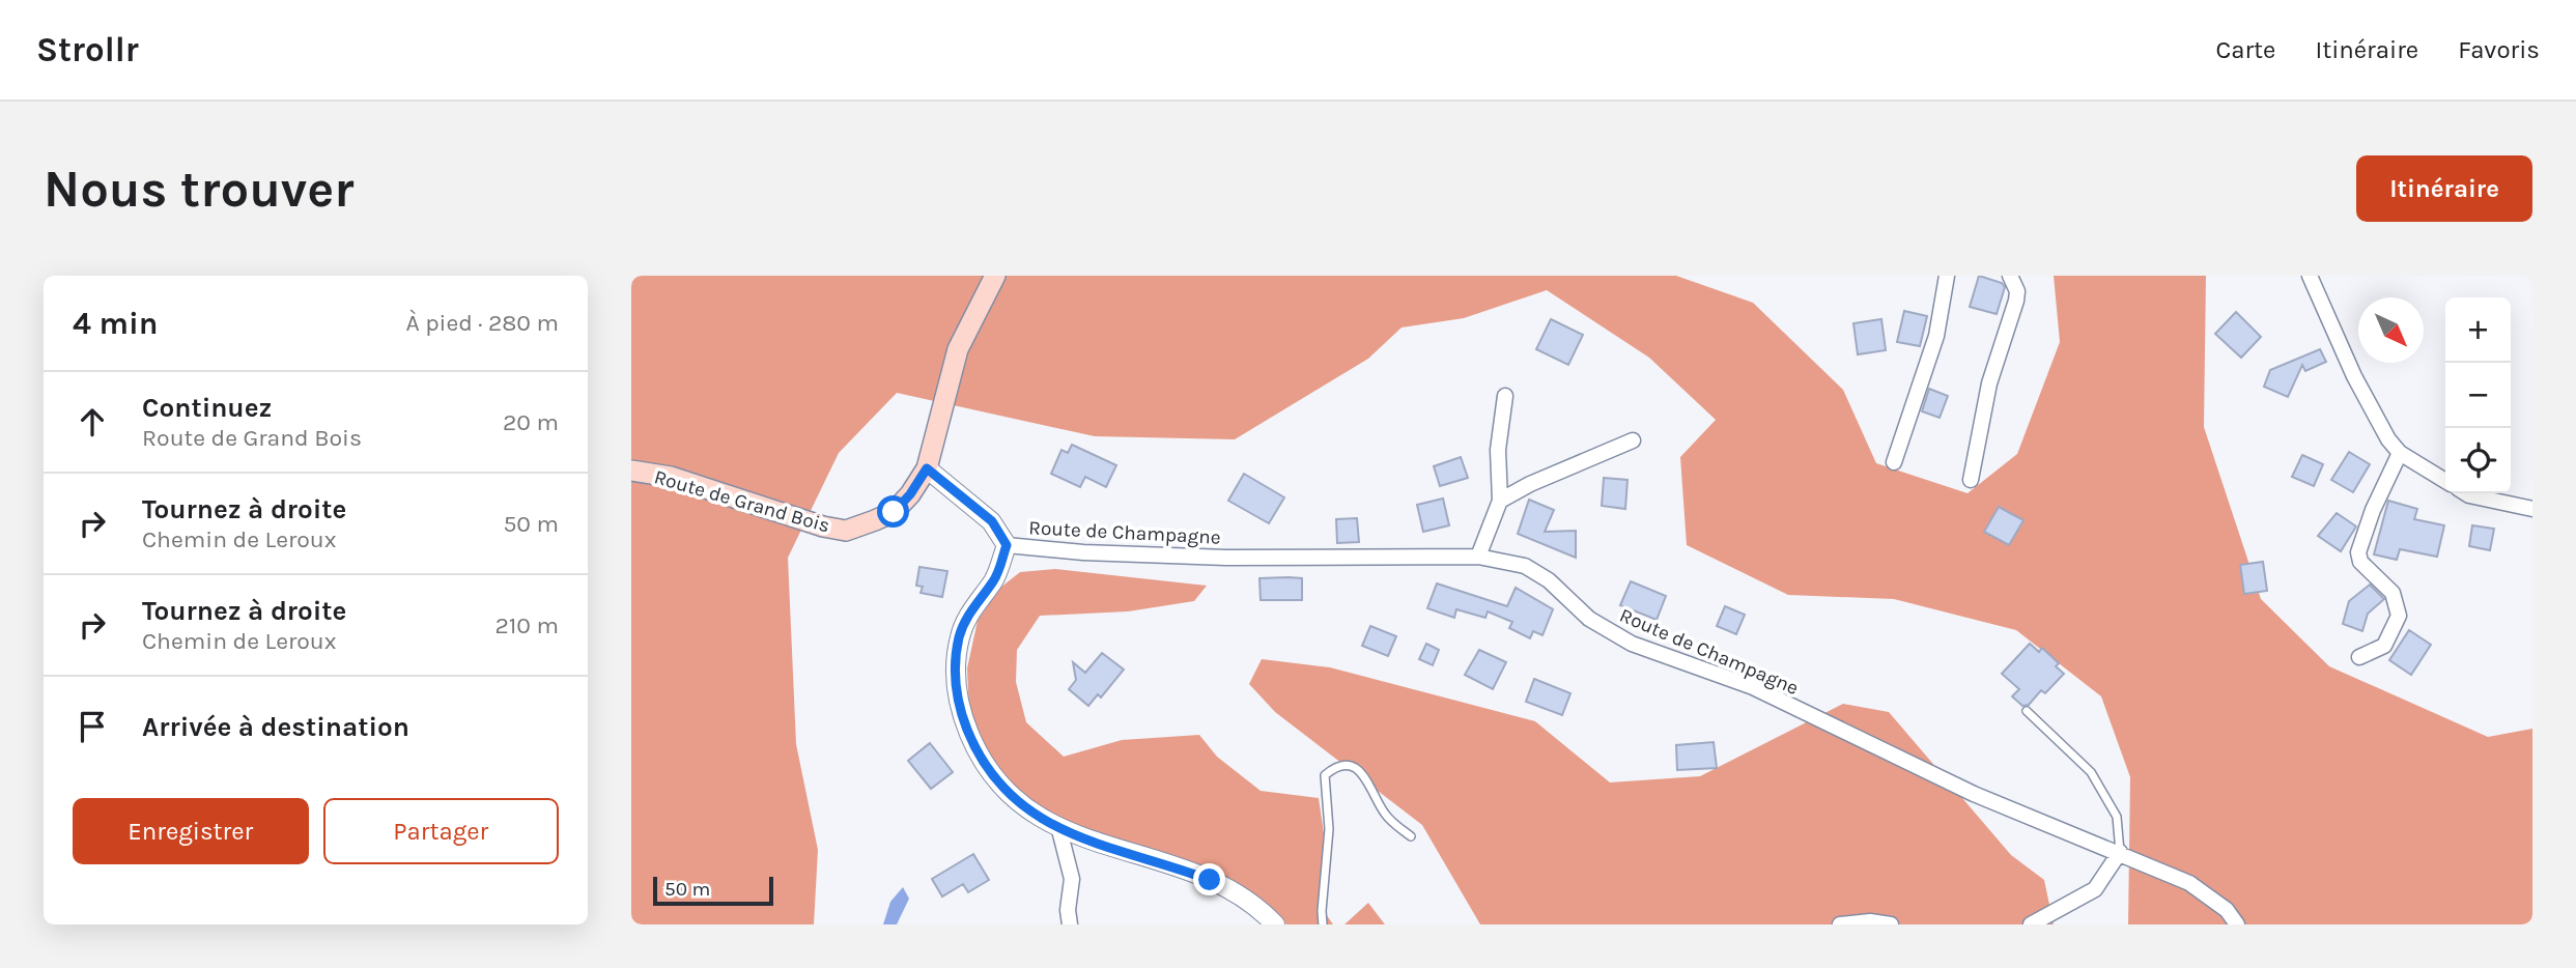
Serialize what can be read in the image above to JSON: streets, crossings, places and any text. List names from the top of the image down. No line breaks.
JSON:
{"streets":{"main road":["Route de Grand Bois"],"street":["Route de Champagne"]},"scale_bar":"50 m","north":"bottom right","page":{"header":"Strollr","nav":["Carte","Itinéraire","Favoris"],"buttons":["Itinéraire",["Enregistrer","Partager"]],"title":"Nous trouver","heading":["4 min","À pied · 280 m"],"map_buttons":["+","−"],"list":[["Continuez","Route de Grand Bois","20 m"],["Tournez à droite","Chemin de Leroux","50 m"],["Tournez à droite","Chemin de Leroux","210 m"],"Arrivée à destination"],"scale":"50 m"}}
